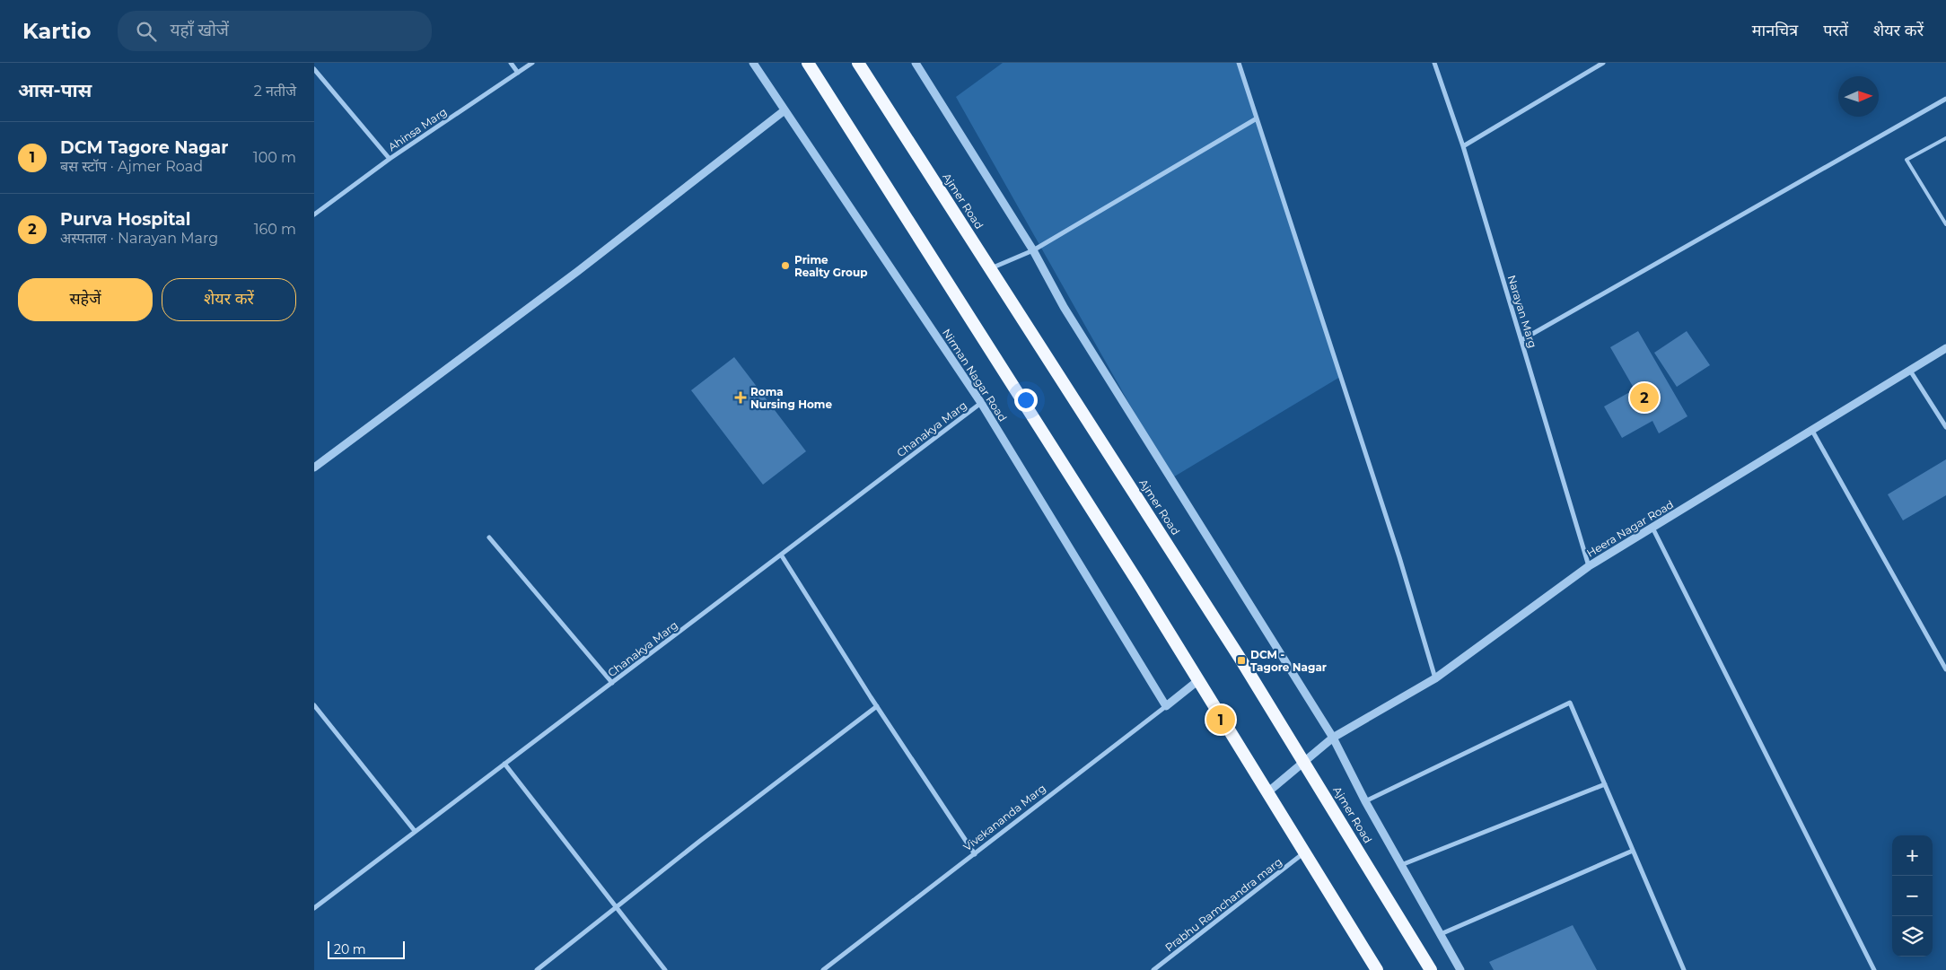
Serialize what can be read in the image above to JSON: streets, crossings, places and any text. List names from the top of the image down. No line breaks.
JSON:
{"streets":{"highway":["Ajmer Road"],"street":["Ahinsa Marg","Narayan Marg","Nirman Nagar Road","Chanakya Marg","Heera Nagar Road","Vivekananda Marg","Prabhu Ramchandra marg"]},"crossings":[["Ajmer Road","Heera Nagar Road"],["Narayan Marg","Heera Nagar Road"],["Nirman Nagar Road","Chanakya Marg"],["Nirman Nagar Road","Vivekananda Marg"]],"places":{"other":["Prime Realty Group"],"health":["Roma Nursing Home"],"transit":["DCM - Tagore Nagar"]},"scale_bar":"20 m","north":"right","page":{"header":"Kartio","search":"यहाँ खोजें","nav":["मानचित्र","परतें","शेयर करें"],"heading":["आस-पास","2 नतीजे"],"list":[{"mark":"1","name":"DCM Tagore Nagar","note":"बस स्टॉप · Ajmer Road","value":"100 m"},{"mark":"2","name":"Purva Hospital","note":"अस्पताल · Narayan Marg","value":"160 m"}],"buttons":["सहेजें","शेयर करें"],"pins":["2","1"],"map_buttons":["+","−"],"scale":"20 m"}}
